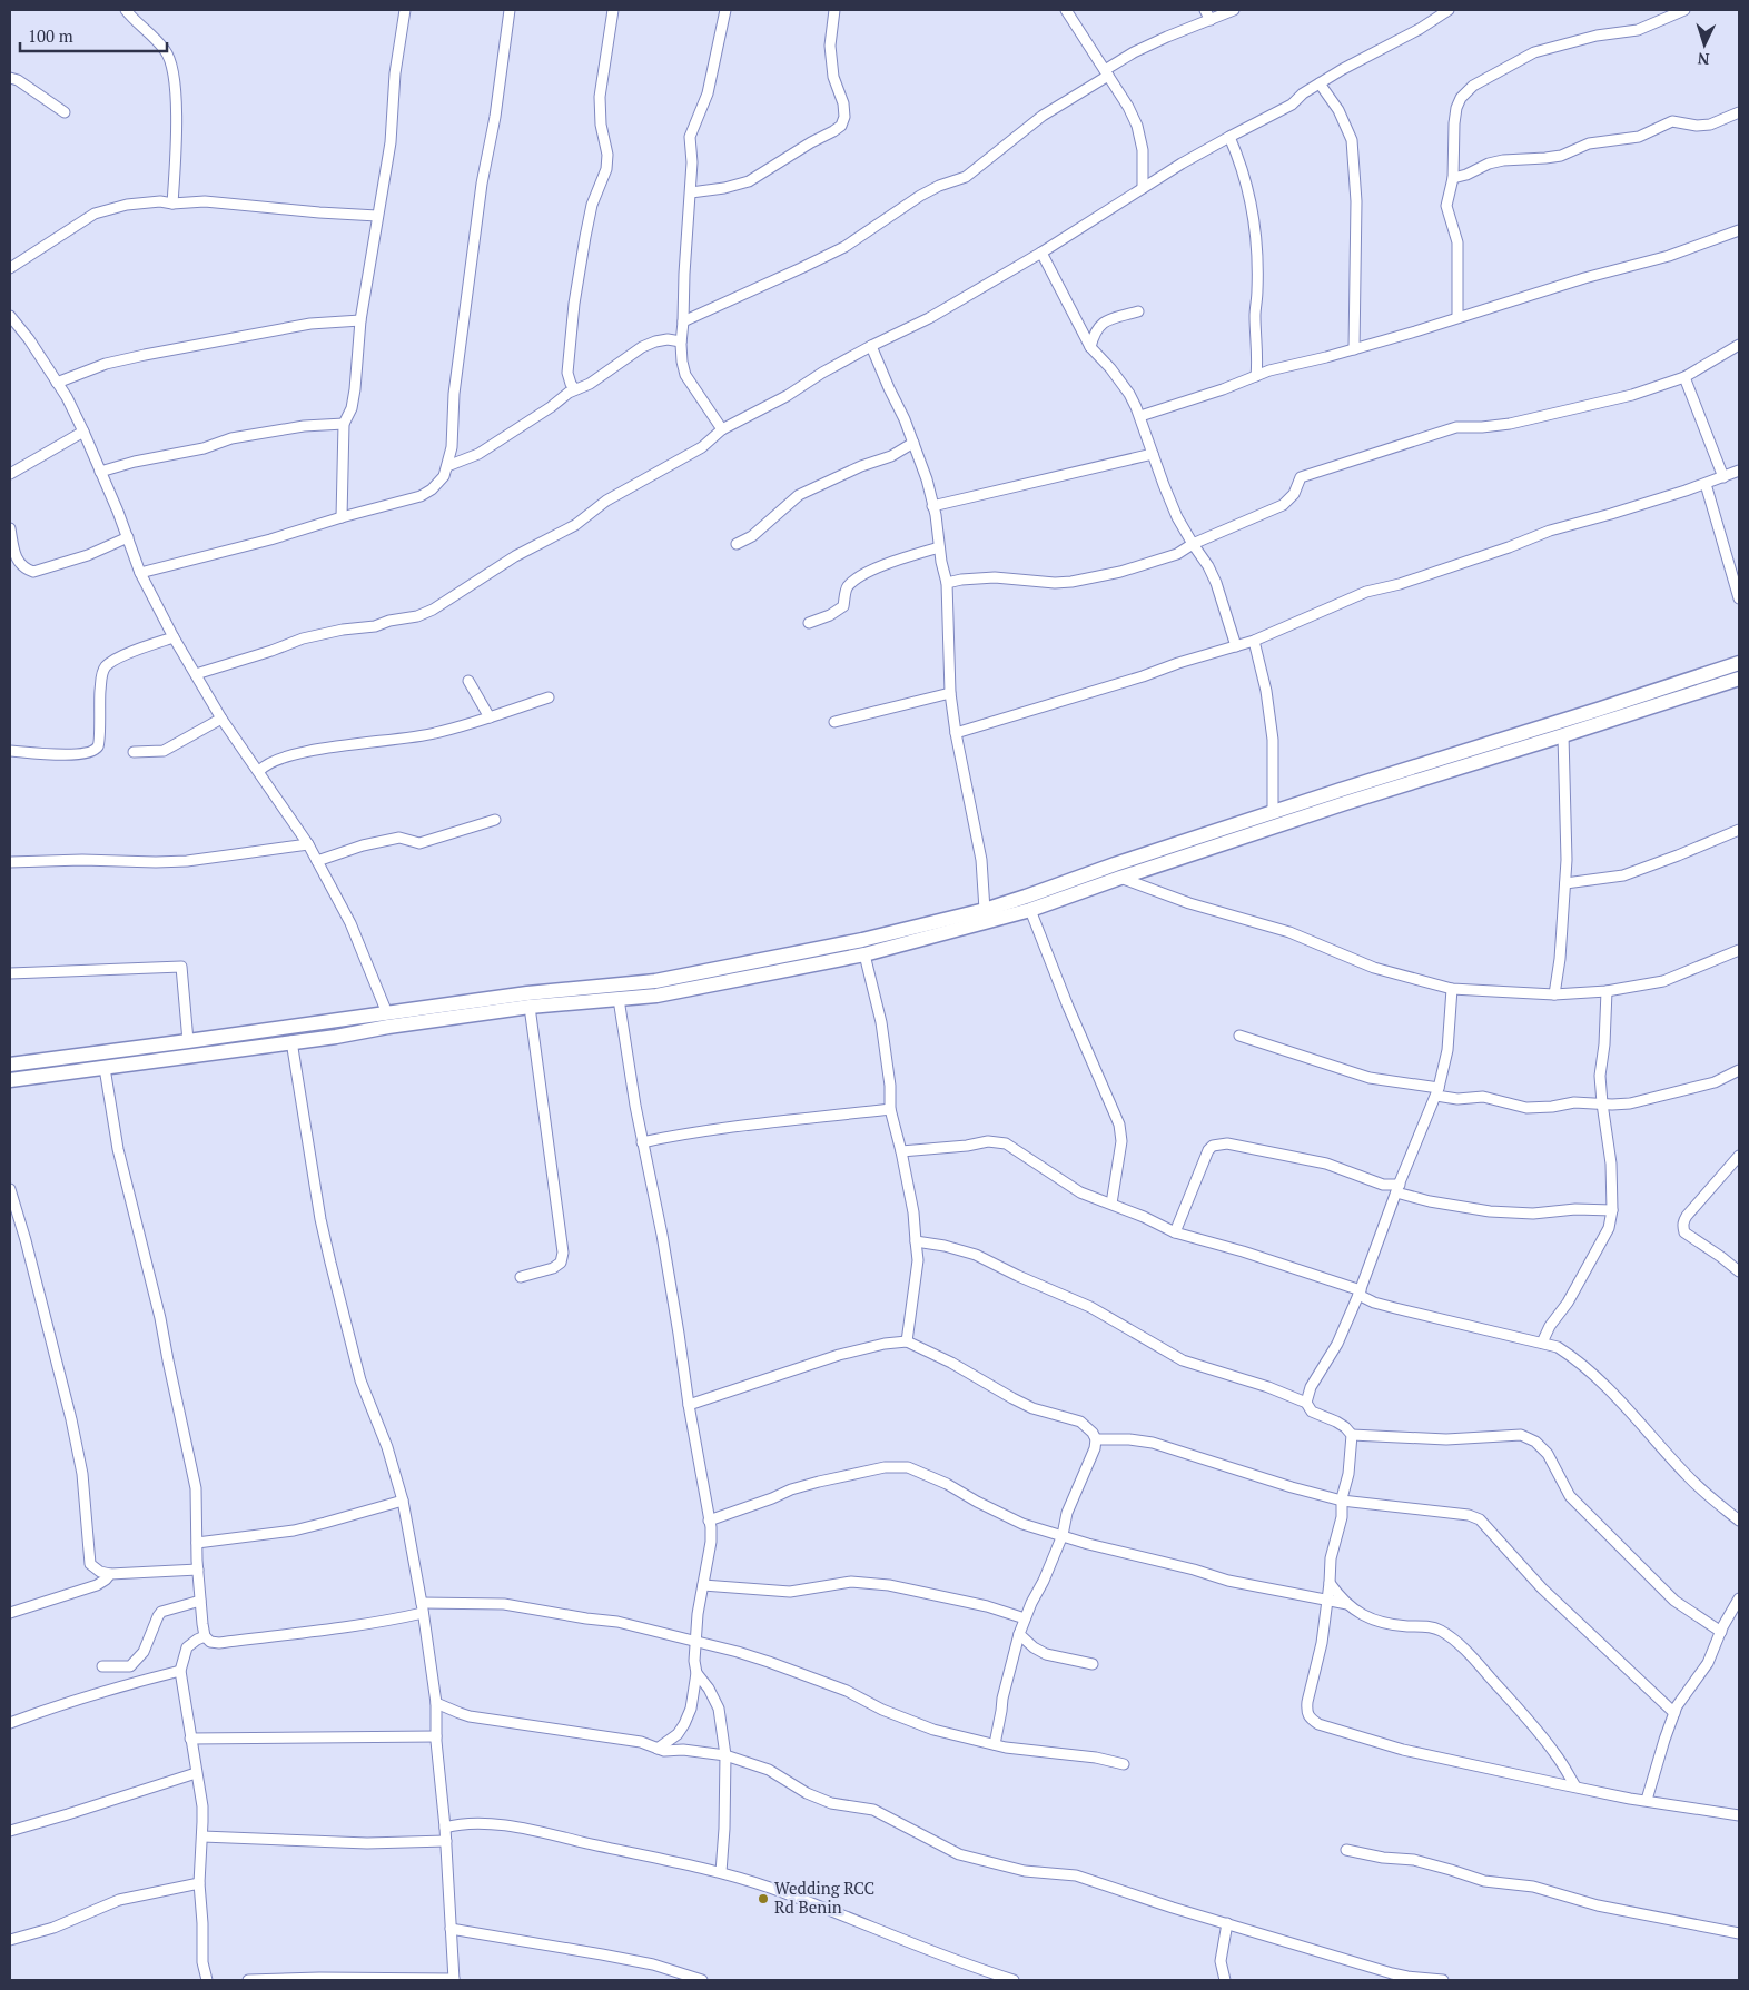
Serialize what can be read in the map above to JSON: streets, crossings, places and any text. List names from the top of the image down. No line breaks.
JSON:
{"places":["Wedding RCC Rd Benin"],"scale_bar":"100 m","north":"bottom"}
